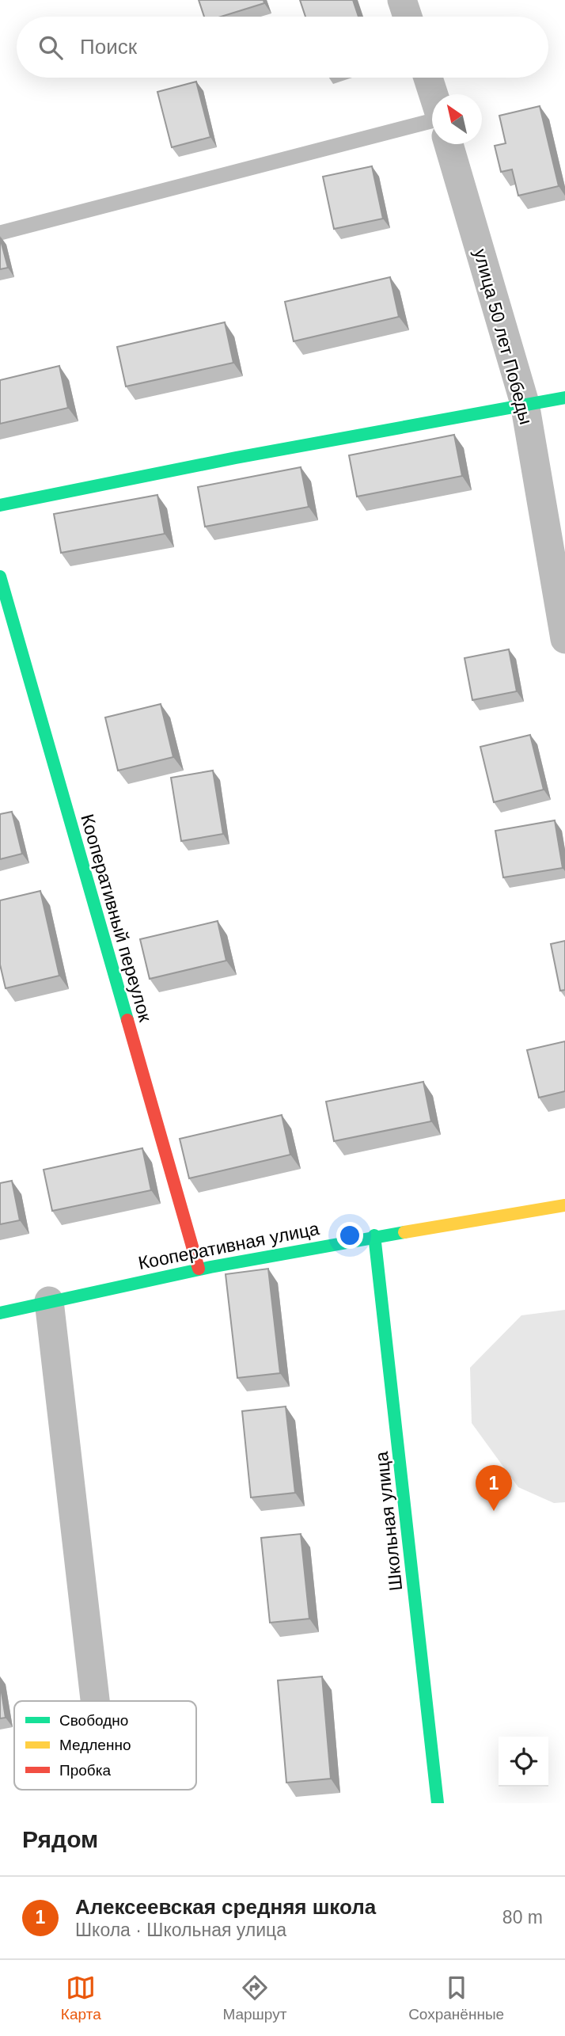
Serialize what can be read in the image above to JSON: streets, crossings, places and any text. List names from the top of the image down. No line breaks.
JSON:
{"streets":{"street":["улица 50 лет Победы","Кооперативный переулок","Кооперативная улица","Школьная улица"]},"crossings":[["Кооперативный переулок","Кооперативная улица"],["Кооперативная улица","Школьная улица"]],"legend":["Свободно","Медленно","Пробка"],"north":"top left","page":{"search":"Поиск","pins":"1","heading":"Рядом","list":[{"mark":"1","name":"Алексеевская средняя школа","note":"Школа · Школьная улица","value":"80 m"}],"nav":["Карта","Маршрут","Сохранённые"]}}
